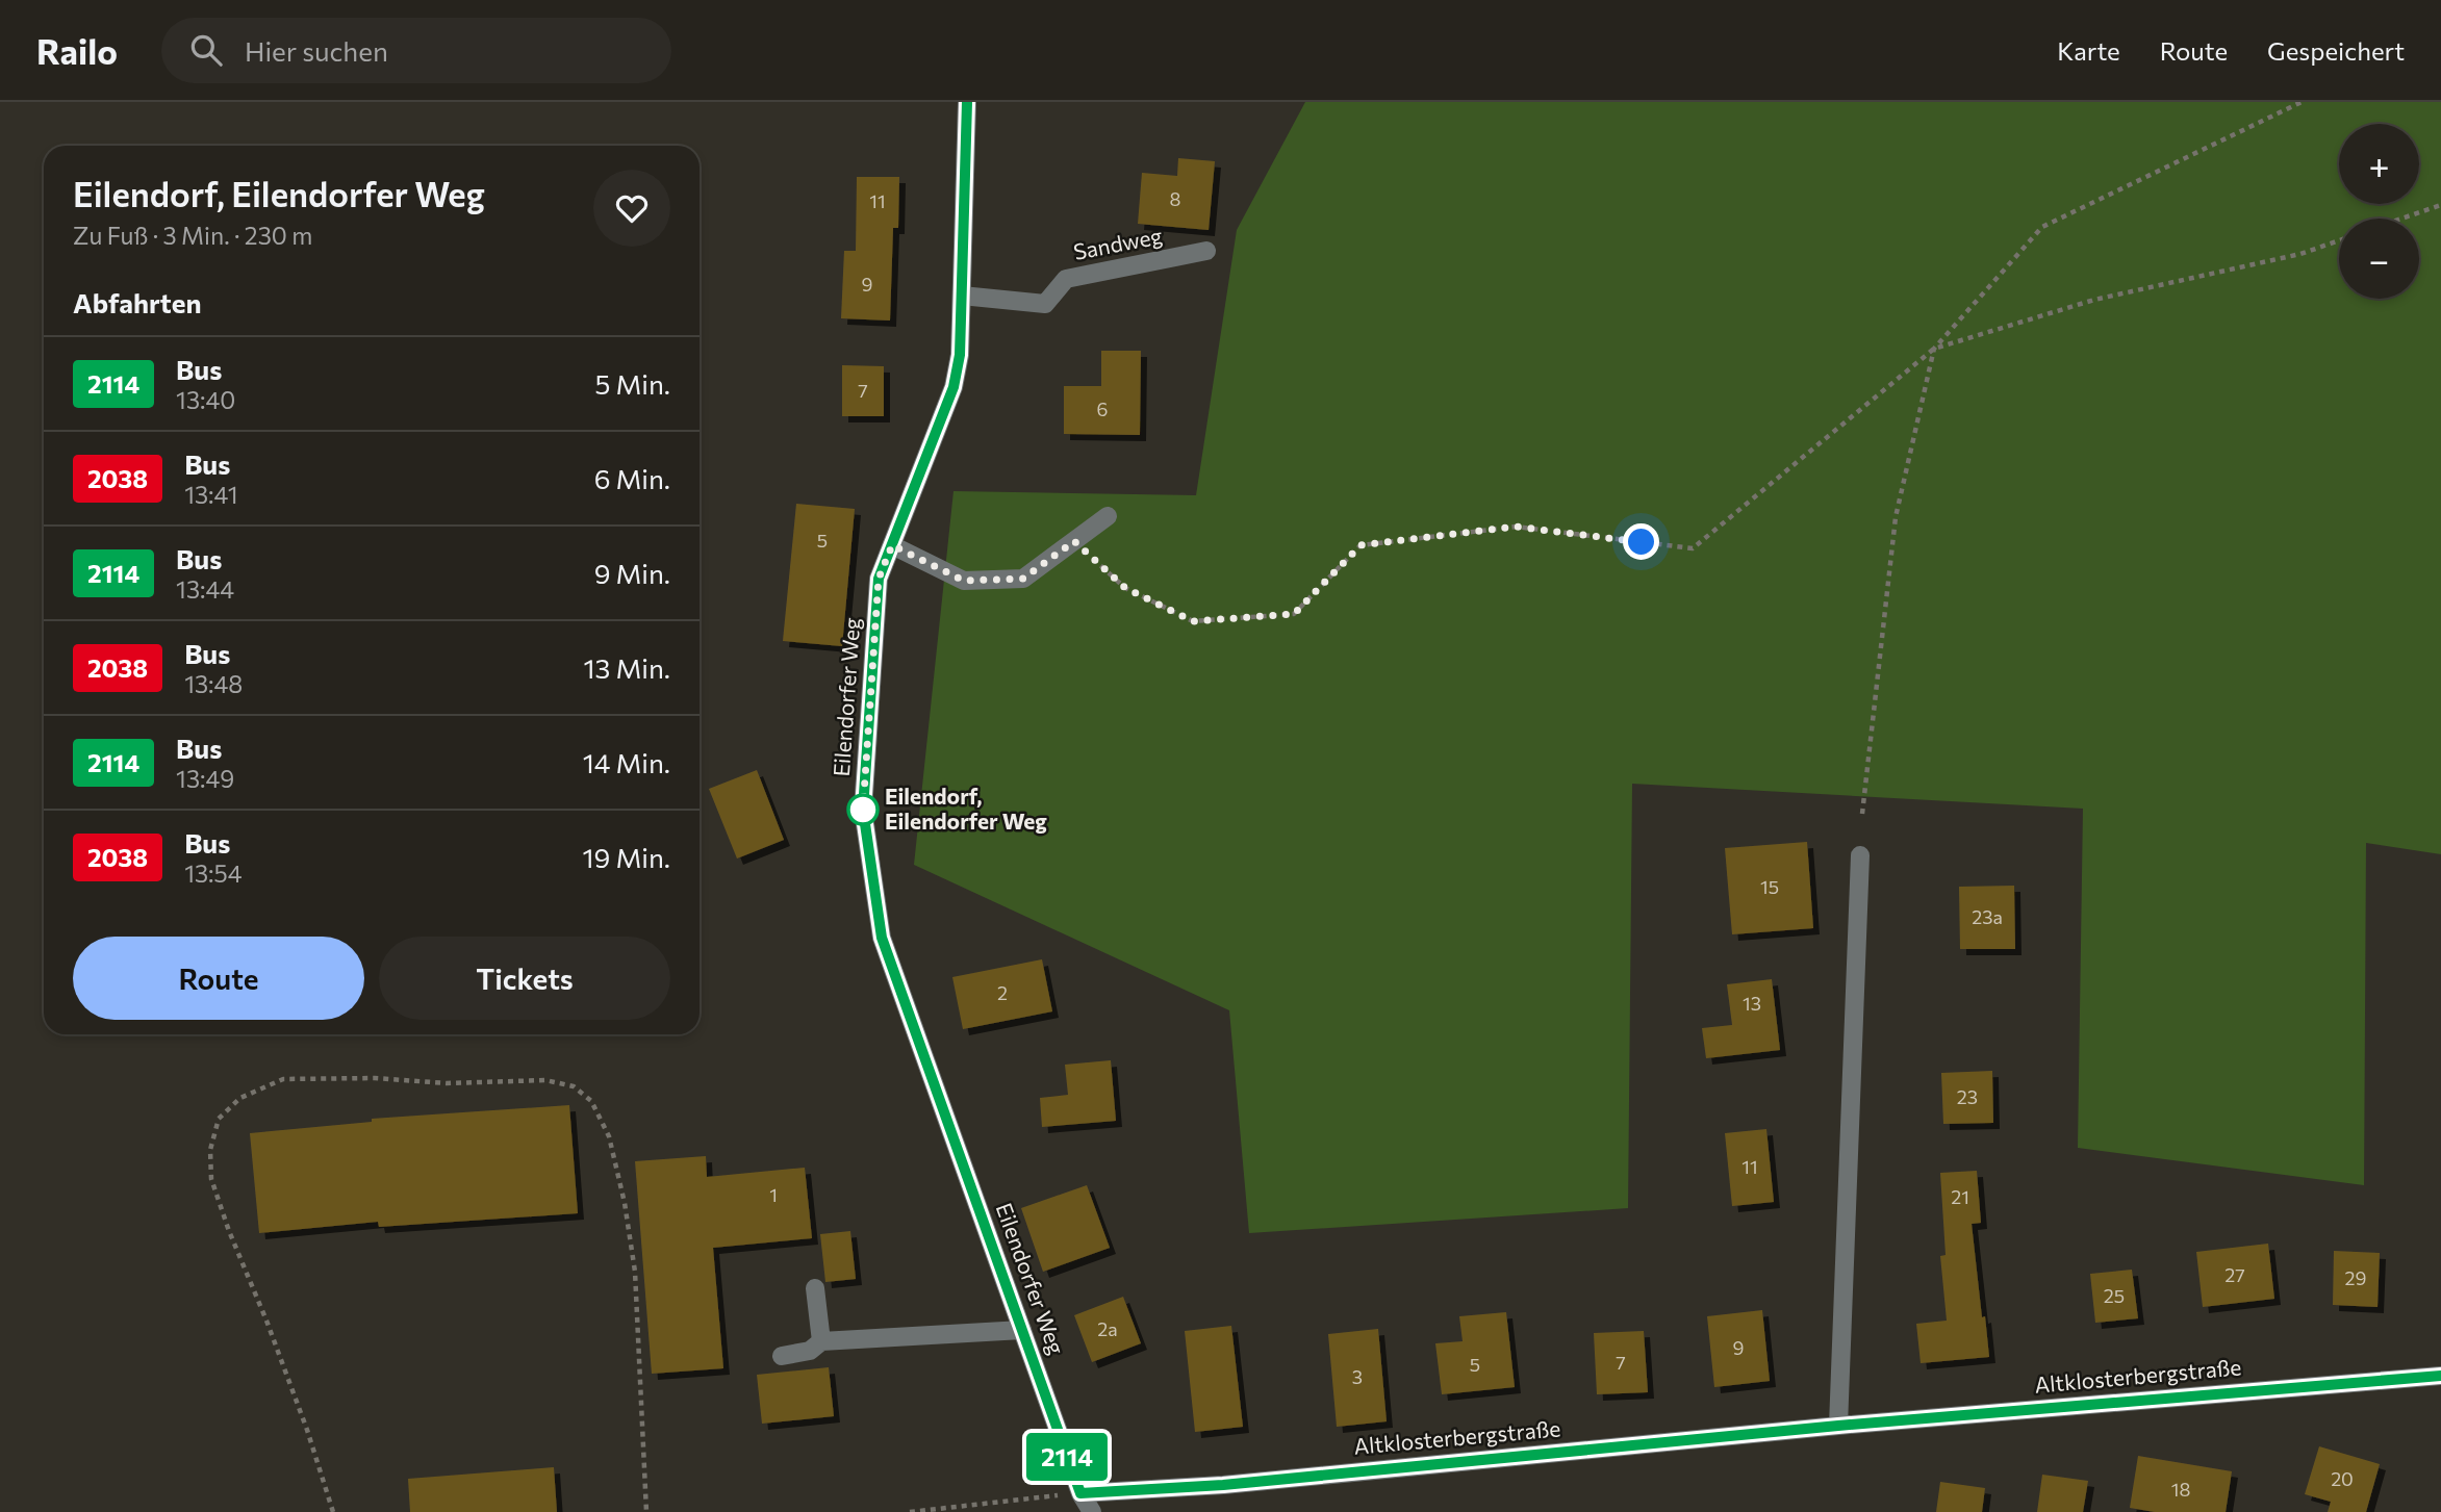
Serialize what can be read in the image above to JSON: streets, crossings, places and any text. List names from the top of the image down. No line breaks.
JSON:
{"streets":{"street":["Sandweg","Eilendorfer Weg","Altklosterbergstraße"]},"crossings":[["Sandweg","Eilendorfer Weg"],["Eilendorfer Weg","Altklosterbergstraße"]],"places":["Eilendorf, Eilendorfer Weg"],"lines":["bus line 2114"],"house_numbers":["8","11","9","7","6","5","15","23a","2","13","23","11","1","21","27","29","25","2a","9","7","5","3","20","18"],"page":{"header":"Railo","search":"Hier suchen","nav":["Karte","Route","Gespeichert"],"on_map":"2114","map_buttons":["+","−"],"heading":[["Eilendorf, Eilendorfer Weg","Zu Fuß · 3 Min. · 230 m"],"Abfahrten"],"list":[{"mark":"2114","name":"Bus","note":"13:40","value":"5 Min."},{"mark":"2038","name":"Bus","note":"13:41","value":"6 Min."},{"mark":"2114","name":"Bus","note":"13:44","value":"9 Min."},{"mark":"2038","name":"Bus","note":"13:48","value":"13 Min."},{"mark":"2114","name":"Bus","note":"13:49","value":"14 Min."},{"mark":"2038","name":"Bus","note":"13:54","value":"19 Min."}],"buttons":["Route","Tickets"]}}
